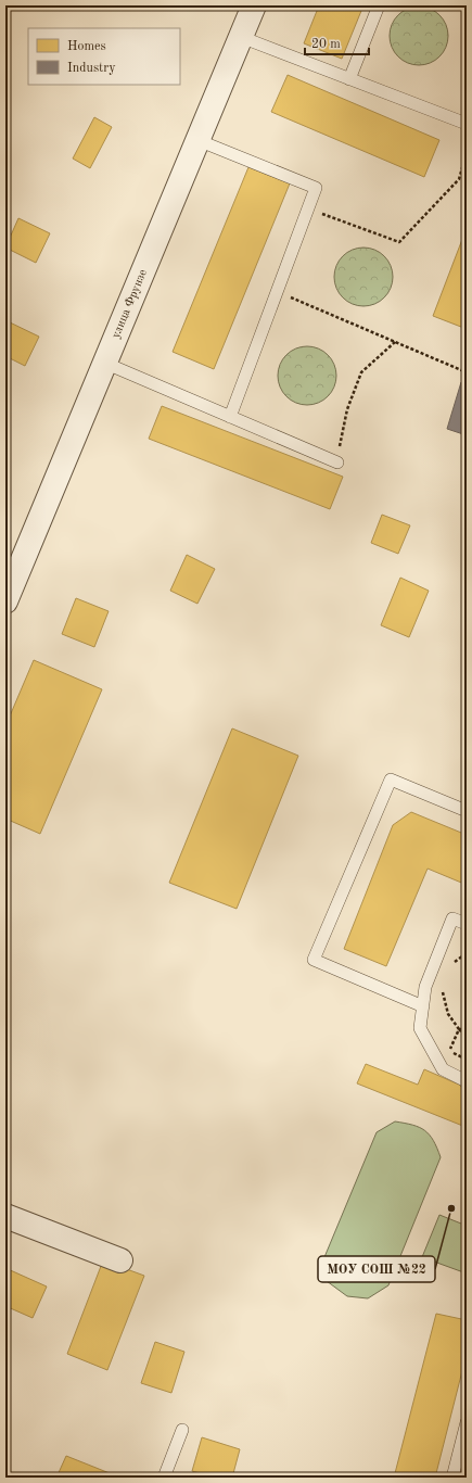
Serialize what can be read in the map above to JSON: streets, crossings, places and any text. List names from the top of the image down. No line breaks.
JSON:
{"streets":{"street":["улица Фрунзе"]},"places":["МОУ СОШ №22"],"legend":["Homes","Industry"],"scale_bar":"20 m"}
